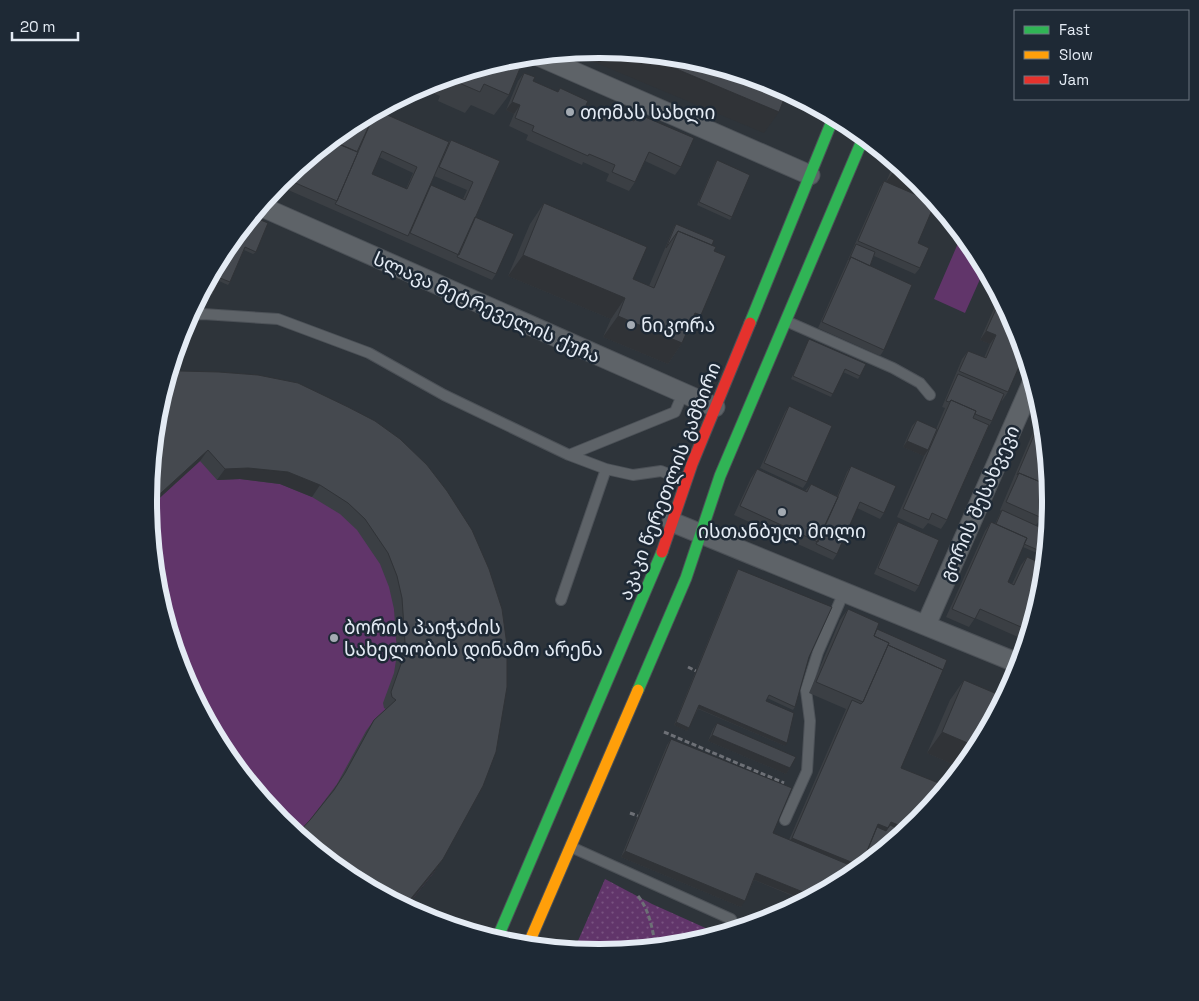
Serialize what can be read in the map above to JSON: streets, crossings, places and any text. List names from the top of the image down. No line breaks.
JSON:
{"streets":{"main road":["აკაკი წერეთლის გამზირი"],"street":["სლავა მეტრეველის ქუჩა","გორის შესახვევი"]},"crossings":[["სლავა მეტრეველის ქუჩა","აკაკი წერეთლის გამზირი"]],"places":["თომას სახლი","ნიკორა","ისთანბულ მოლი","ბორის პაიჭაძის სახელობის დინამო არენა"],"legend":["Fast","Slow","Jam"],"scale_bar":"20 m"}
